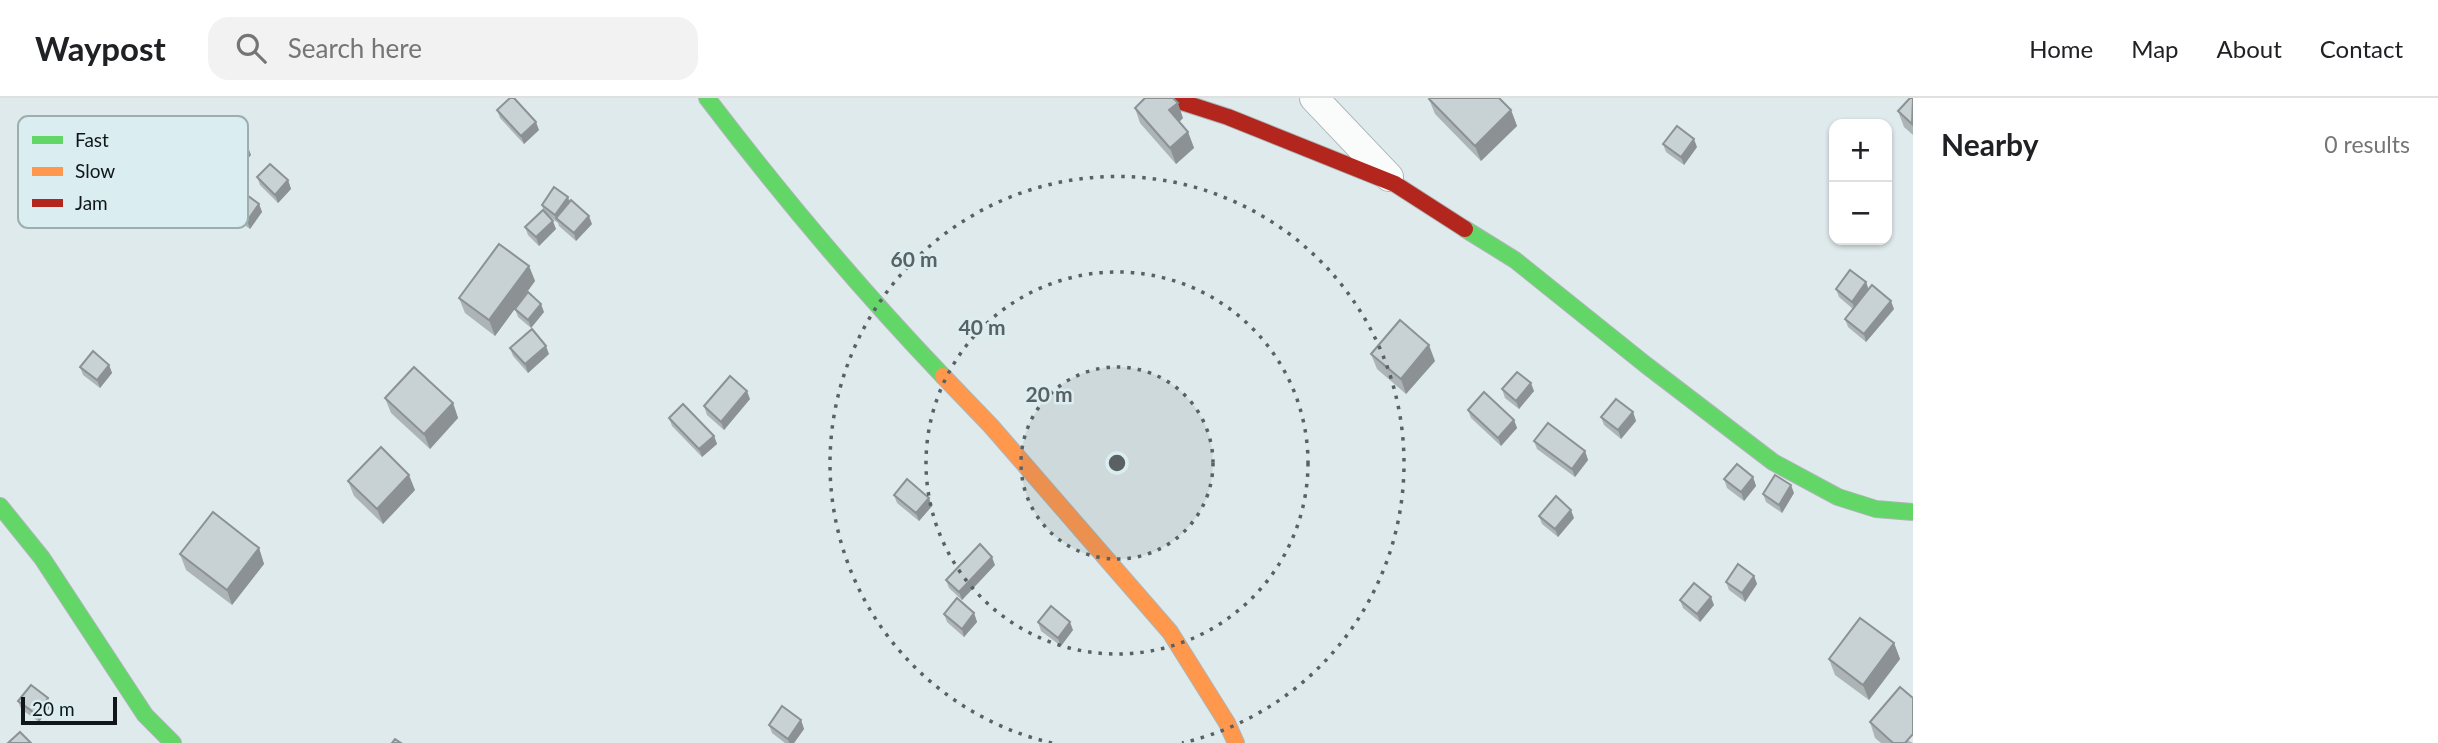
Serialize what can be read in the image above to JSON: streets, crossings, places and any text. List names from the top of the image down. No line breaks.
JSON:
{"legend":["Fast","Slow","Jam"],"scale_bar":"20 m","page":{"header":"Waypost","search":"Search here","nav":["Home","Map","About","Contact"],"heading":["Nearby","0 results"],"map_buttons":["+","−"],"scale":"20 m"},"rings":["60 m","40 m","20 m"]}
